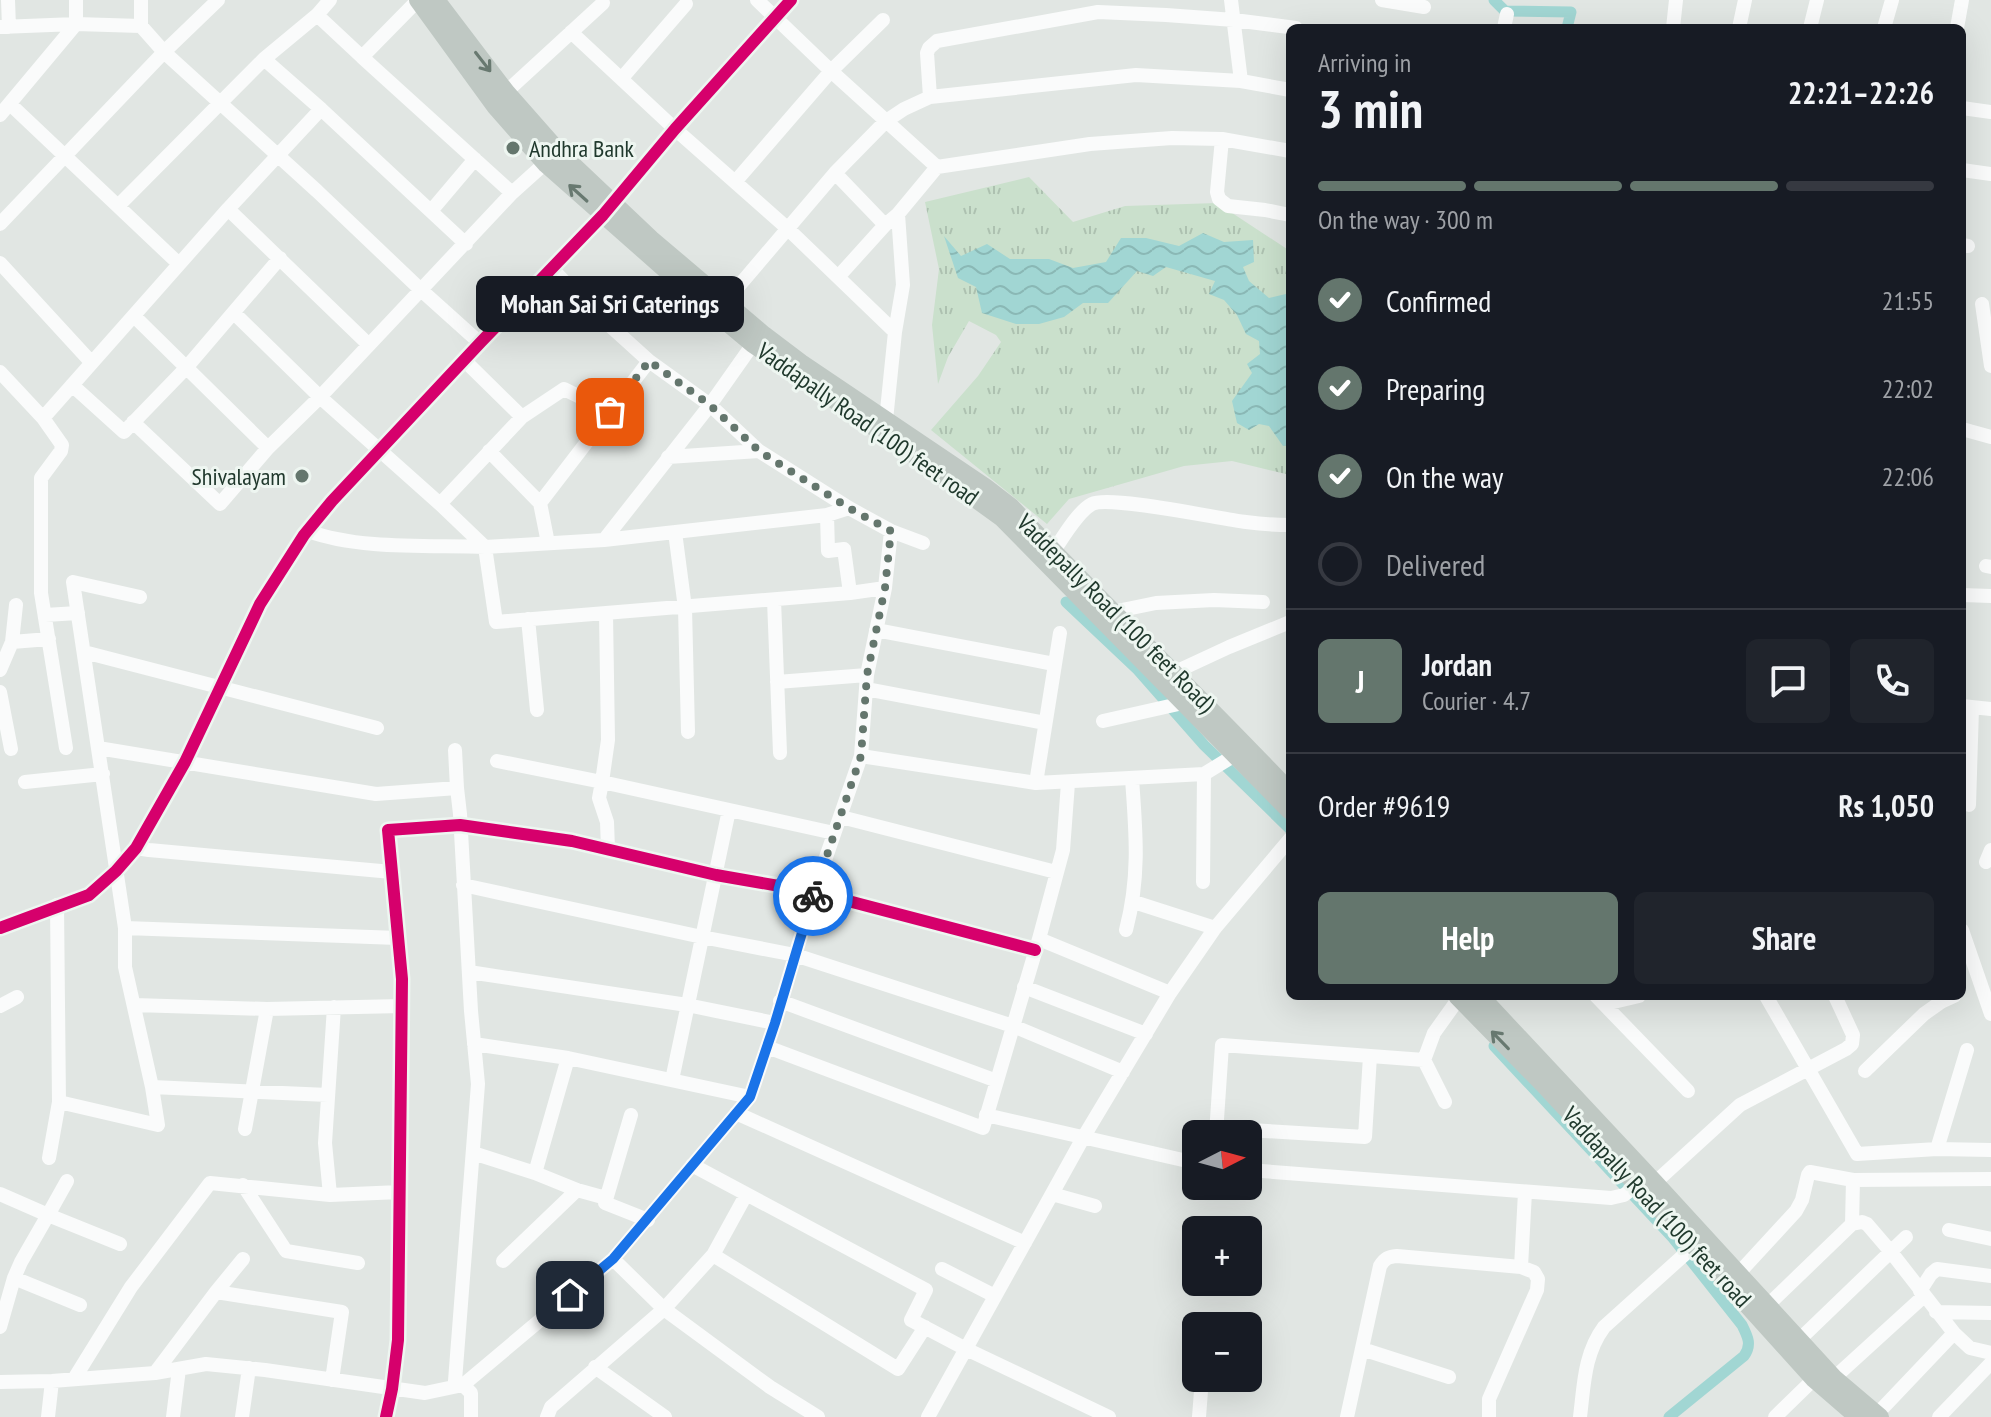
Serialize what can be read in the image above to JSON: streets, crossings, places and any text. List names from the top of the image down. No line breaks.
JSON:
{"streets":{"main road":["Vaddapally Road (100) feet road","Vaddepally Road (100 feet Road)"]},"crossings":[["Vaddapally Road (100) feet road","Vaddepally Road (100 feet Road)"]],"places":["Andhra Bank","Mohan Sai Sri Caterings","Shivalayam"],"north":"right","page":{"heading":["3 min","Arriving in","22:21–22:26"],"panel":["Jordan","Courier · 4.7","Order #9619","Rs 1,050"],"bar":"On the way · 300 m","list":[["Confirmed","21:55"],["Preparing","22:02"],["On the way","22:06"],"Delivered"],"bubble":"Mohan Sai Sri Caterings","round":"J","buttons":["Help","Share"],"map_buttons":["+","−"]}}
